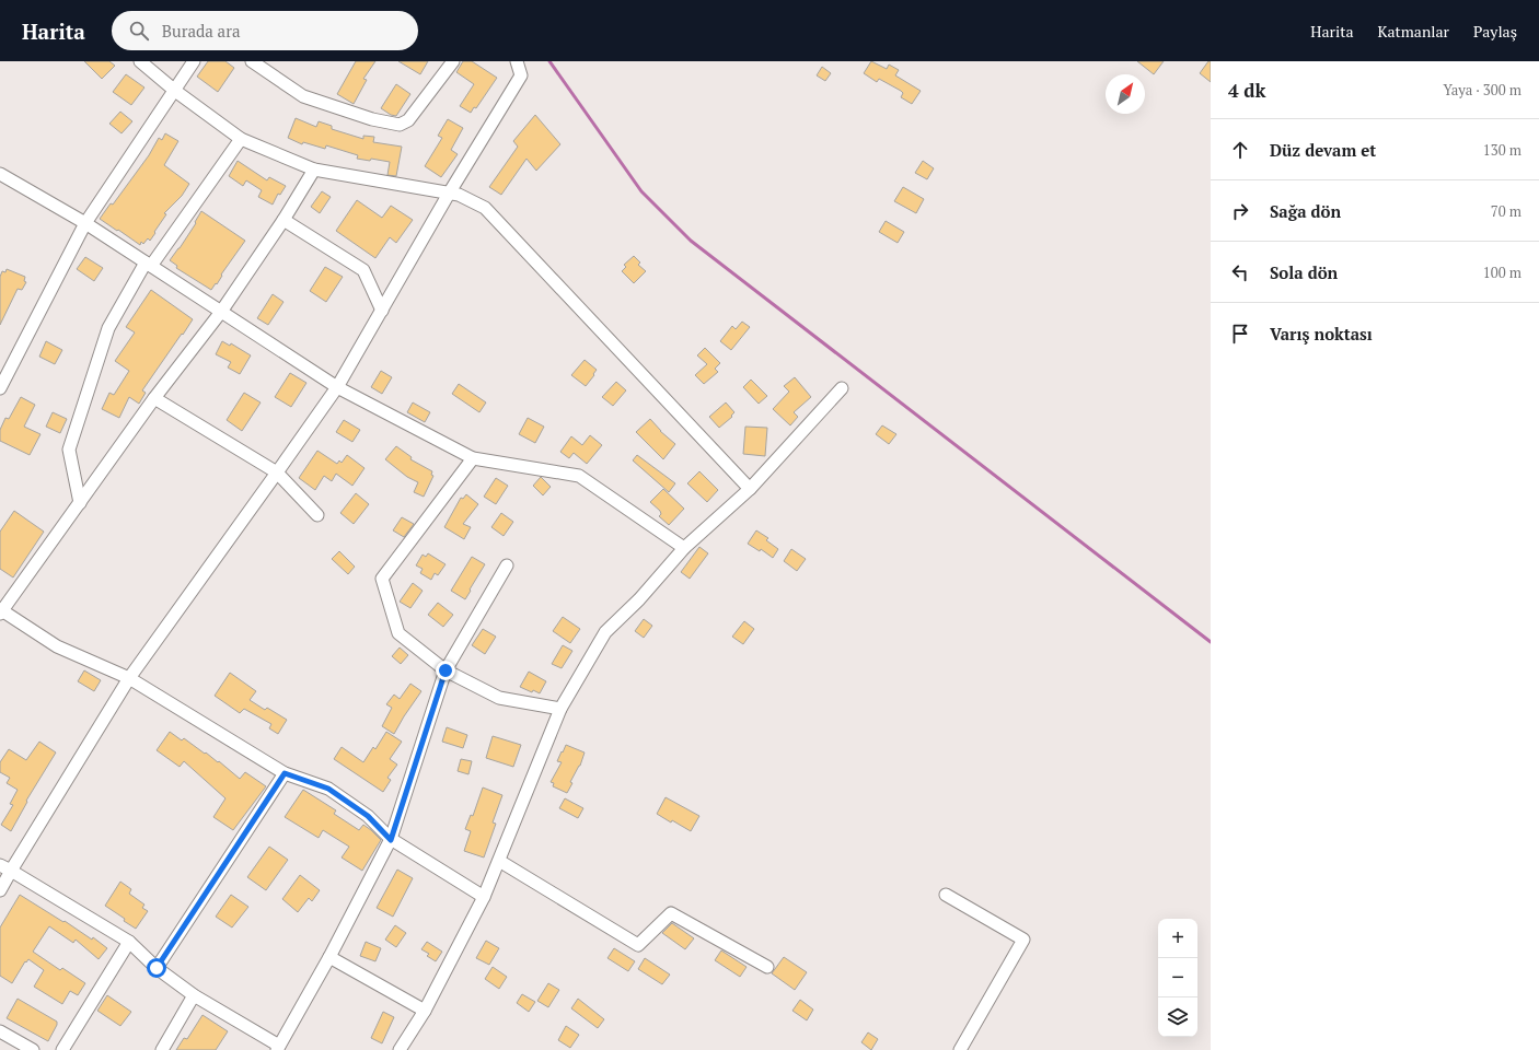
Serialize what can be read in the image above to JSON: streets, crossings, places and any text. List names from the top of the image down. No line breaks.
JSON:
{"north":"top right","page":{"header":"Harita","search":"Burada ara","nav":["Harita","Katmanlar","Paylaş"],"heading":["4 dk","Yaya · 300 m"],"list":[["Düz devam et","130 m"],["Sağa dön","70 m"],["Sola dön","100 m"],"Varış noktası"],"map_buttons":["+","−"]}}
